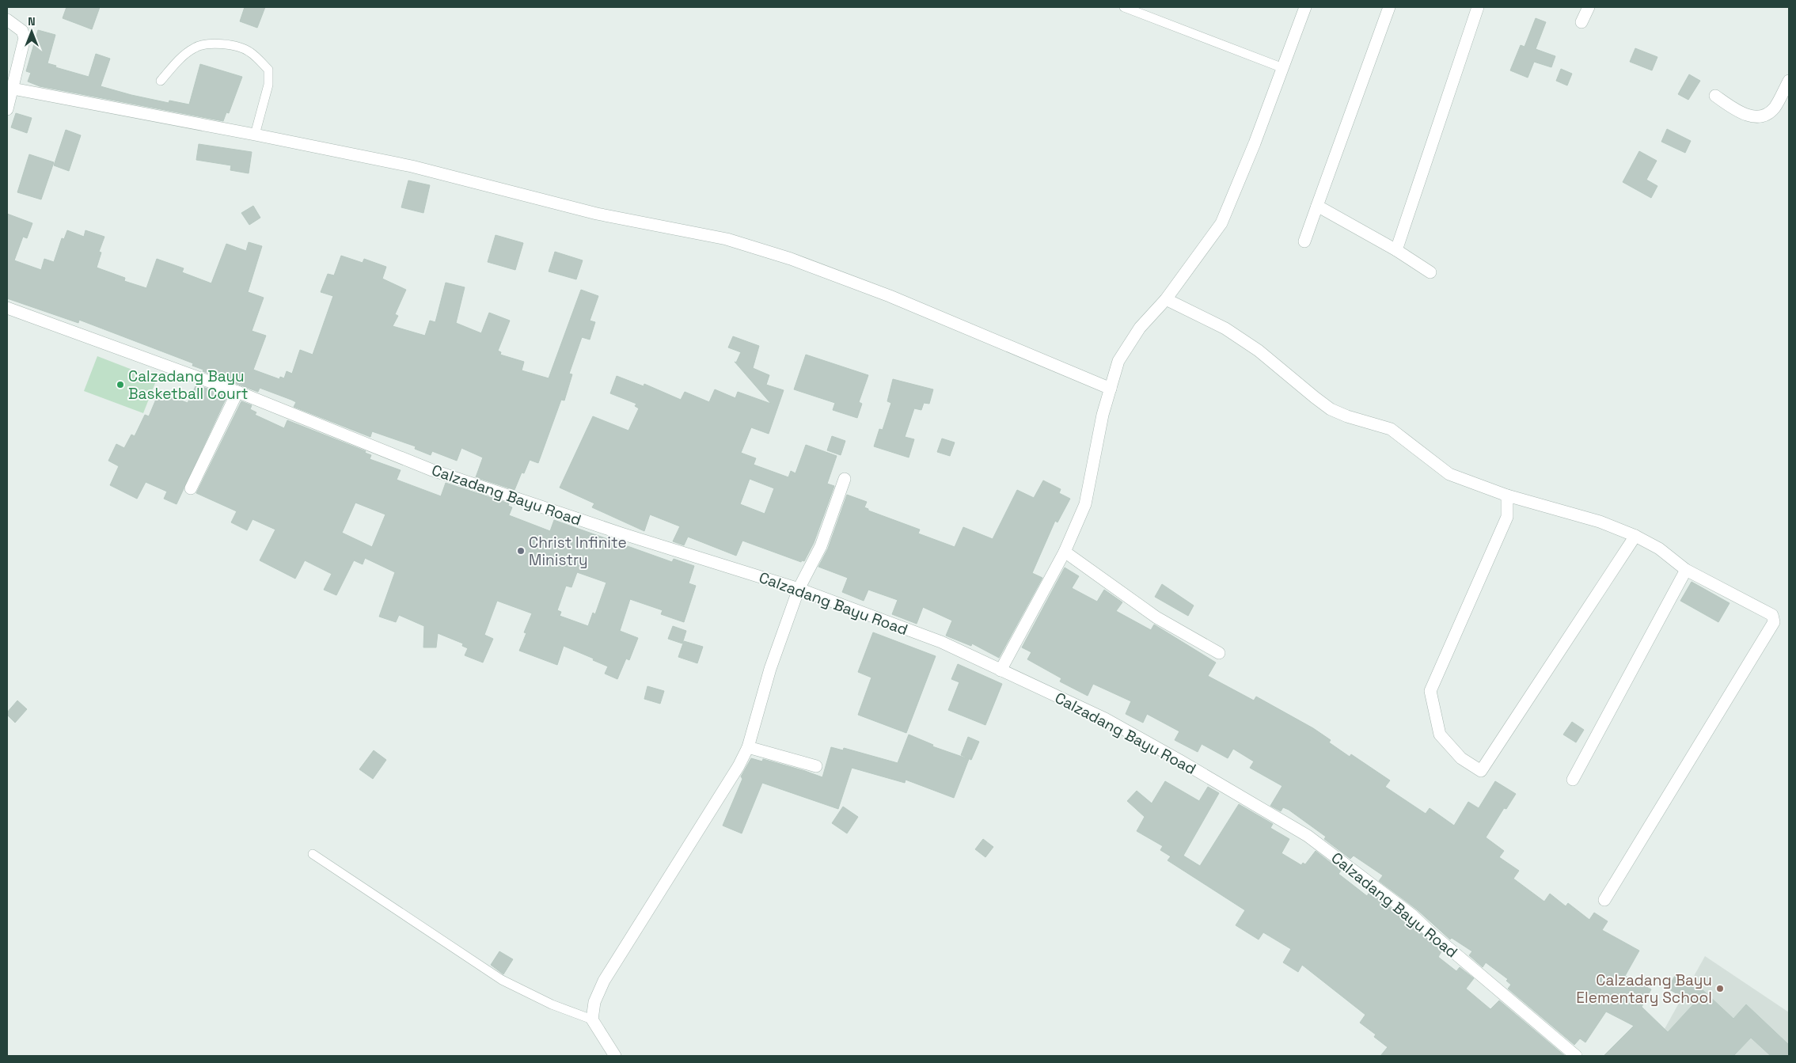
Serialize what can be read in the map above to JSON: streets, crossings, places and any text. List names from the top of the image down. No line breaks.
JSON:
{"streets":{"street":["Calzadang Bayu Road"]},"places":["Calzadang Bayu Basketball Court","Christ Infinite Ministry","Calzadang Bayu Elementary School"],"north":"top"}
